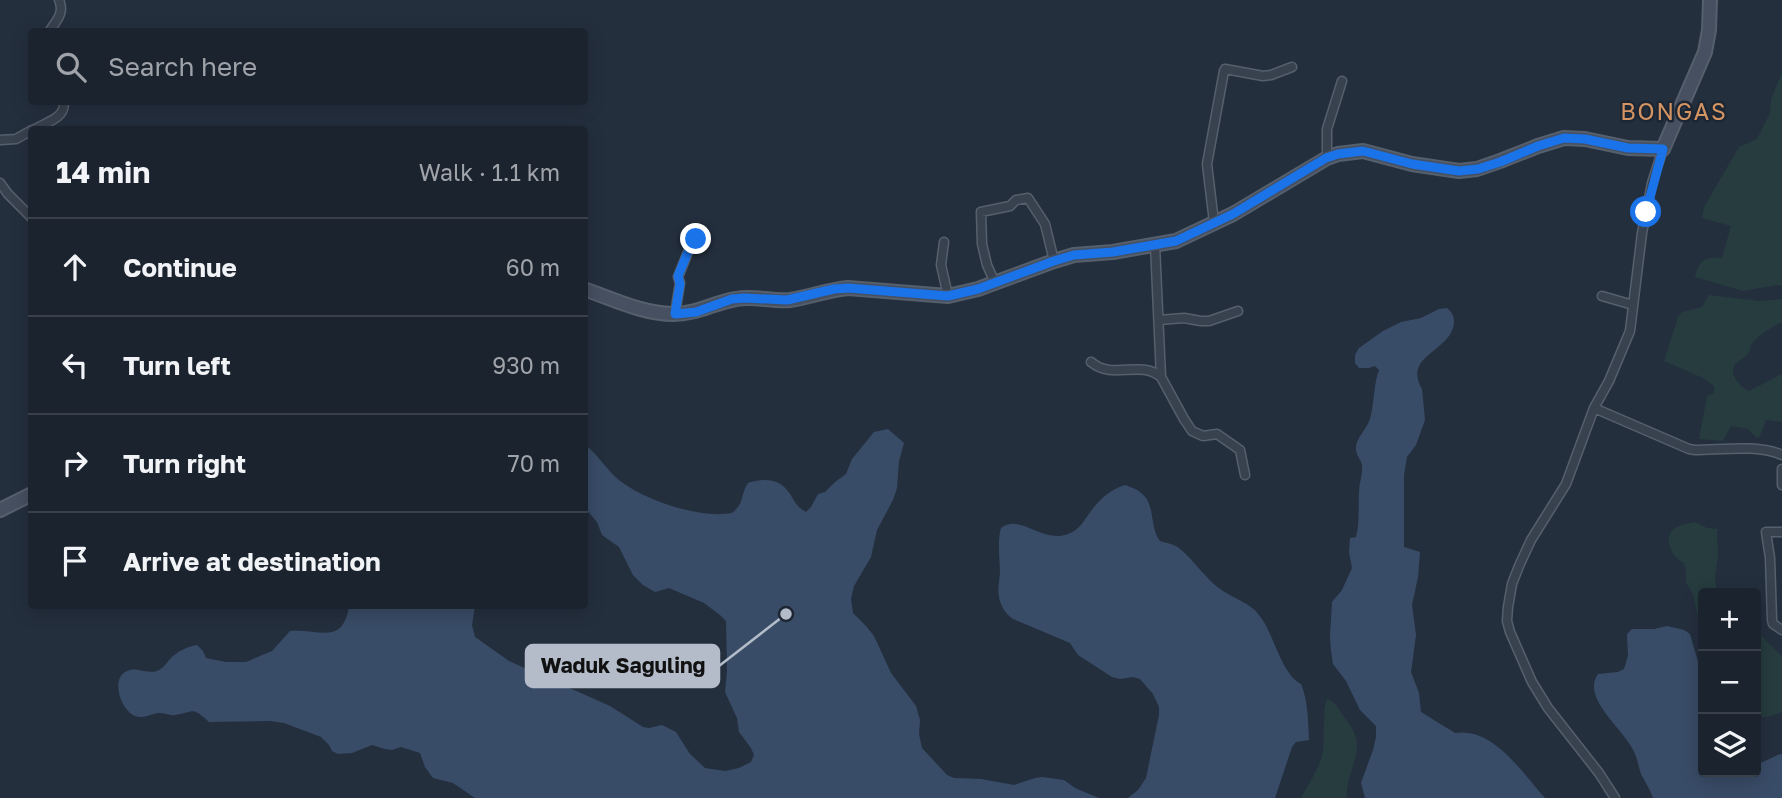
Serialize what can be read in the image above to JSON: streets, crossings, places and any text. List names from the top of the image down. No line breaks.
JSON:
{"districts":["BONGAS"],"places":["Waduk Saguling"],"page":{"search":"Search here","heading":["14 min","Walk · 1.1 km"],"list":[["Continue","60 m"],["Turn left","930 m"],["Turn right","70 m"],"Arrive at destination"],"map_buttons":["+","−"]}}
